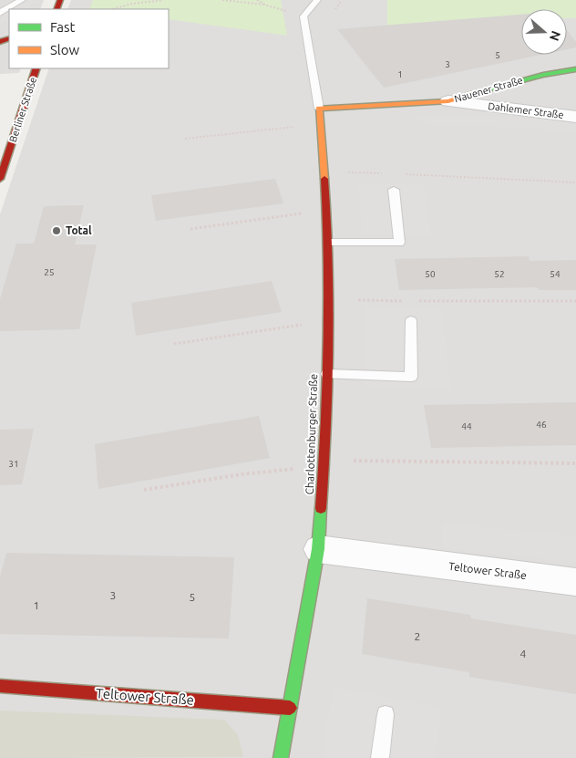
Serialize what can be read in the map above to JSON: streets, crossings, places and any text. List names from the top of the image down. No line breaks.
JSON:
{"streets":{"street":["Nauener Straße","Berliner Straße","Dahlemer Straße","Charlottenburger Straße","Teltower Straße"]},"crossings":[["Nauener Straße","Dahlemer Straße"],["Nauener Straße","Charlottenburger Straße"],["Charlottenburger Straße","Teltower Straße"]],"places":["Total"],"house_numbers":["5","3","1","25","50","52","54","46","44","31","3","5","1","2","4"],"legend":["Fast","Slow"],"north":"right"}
